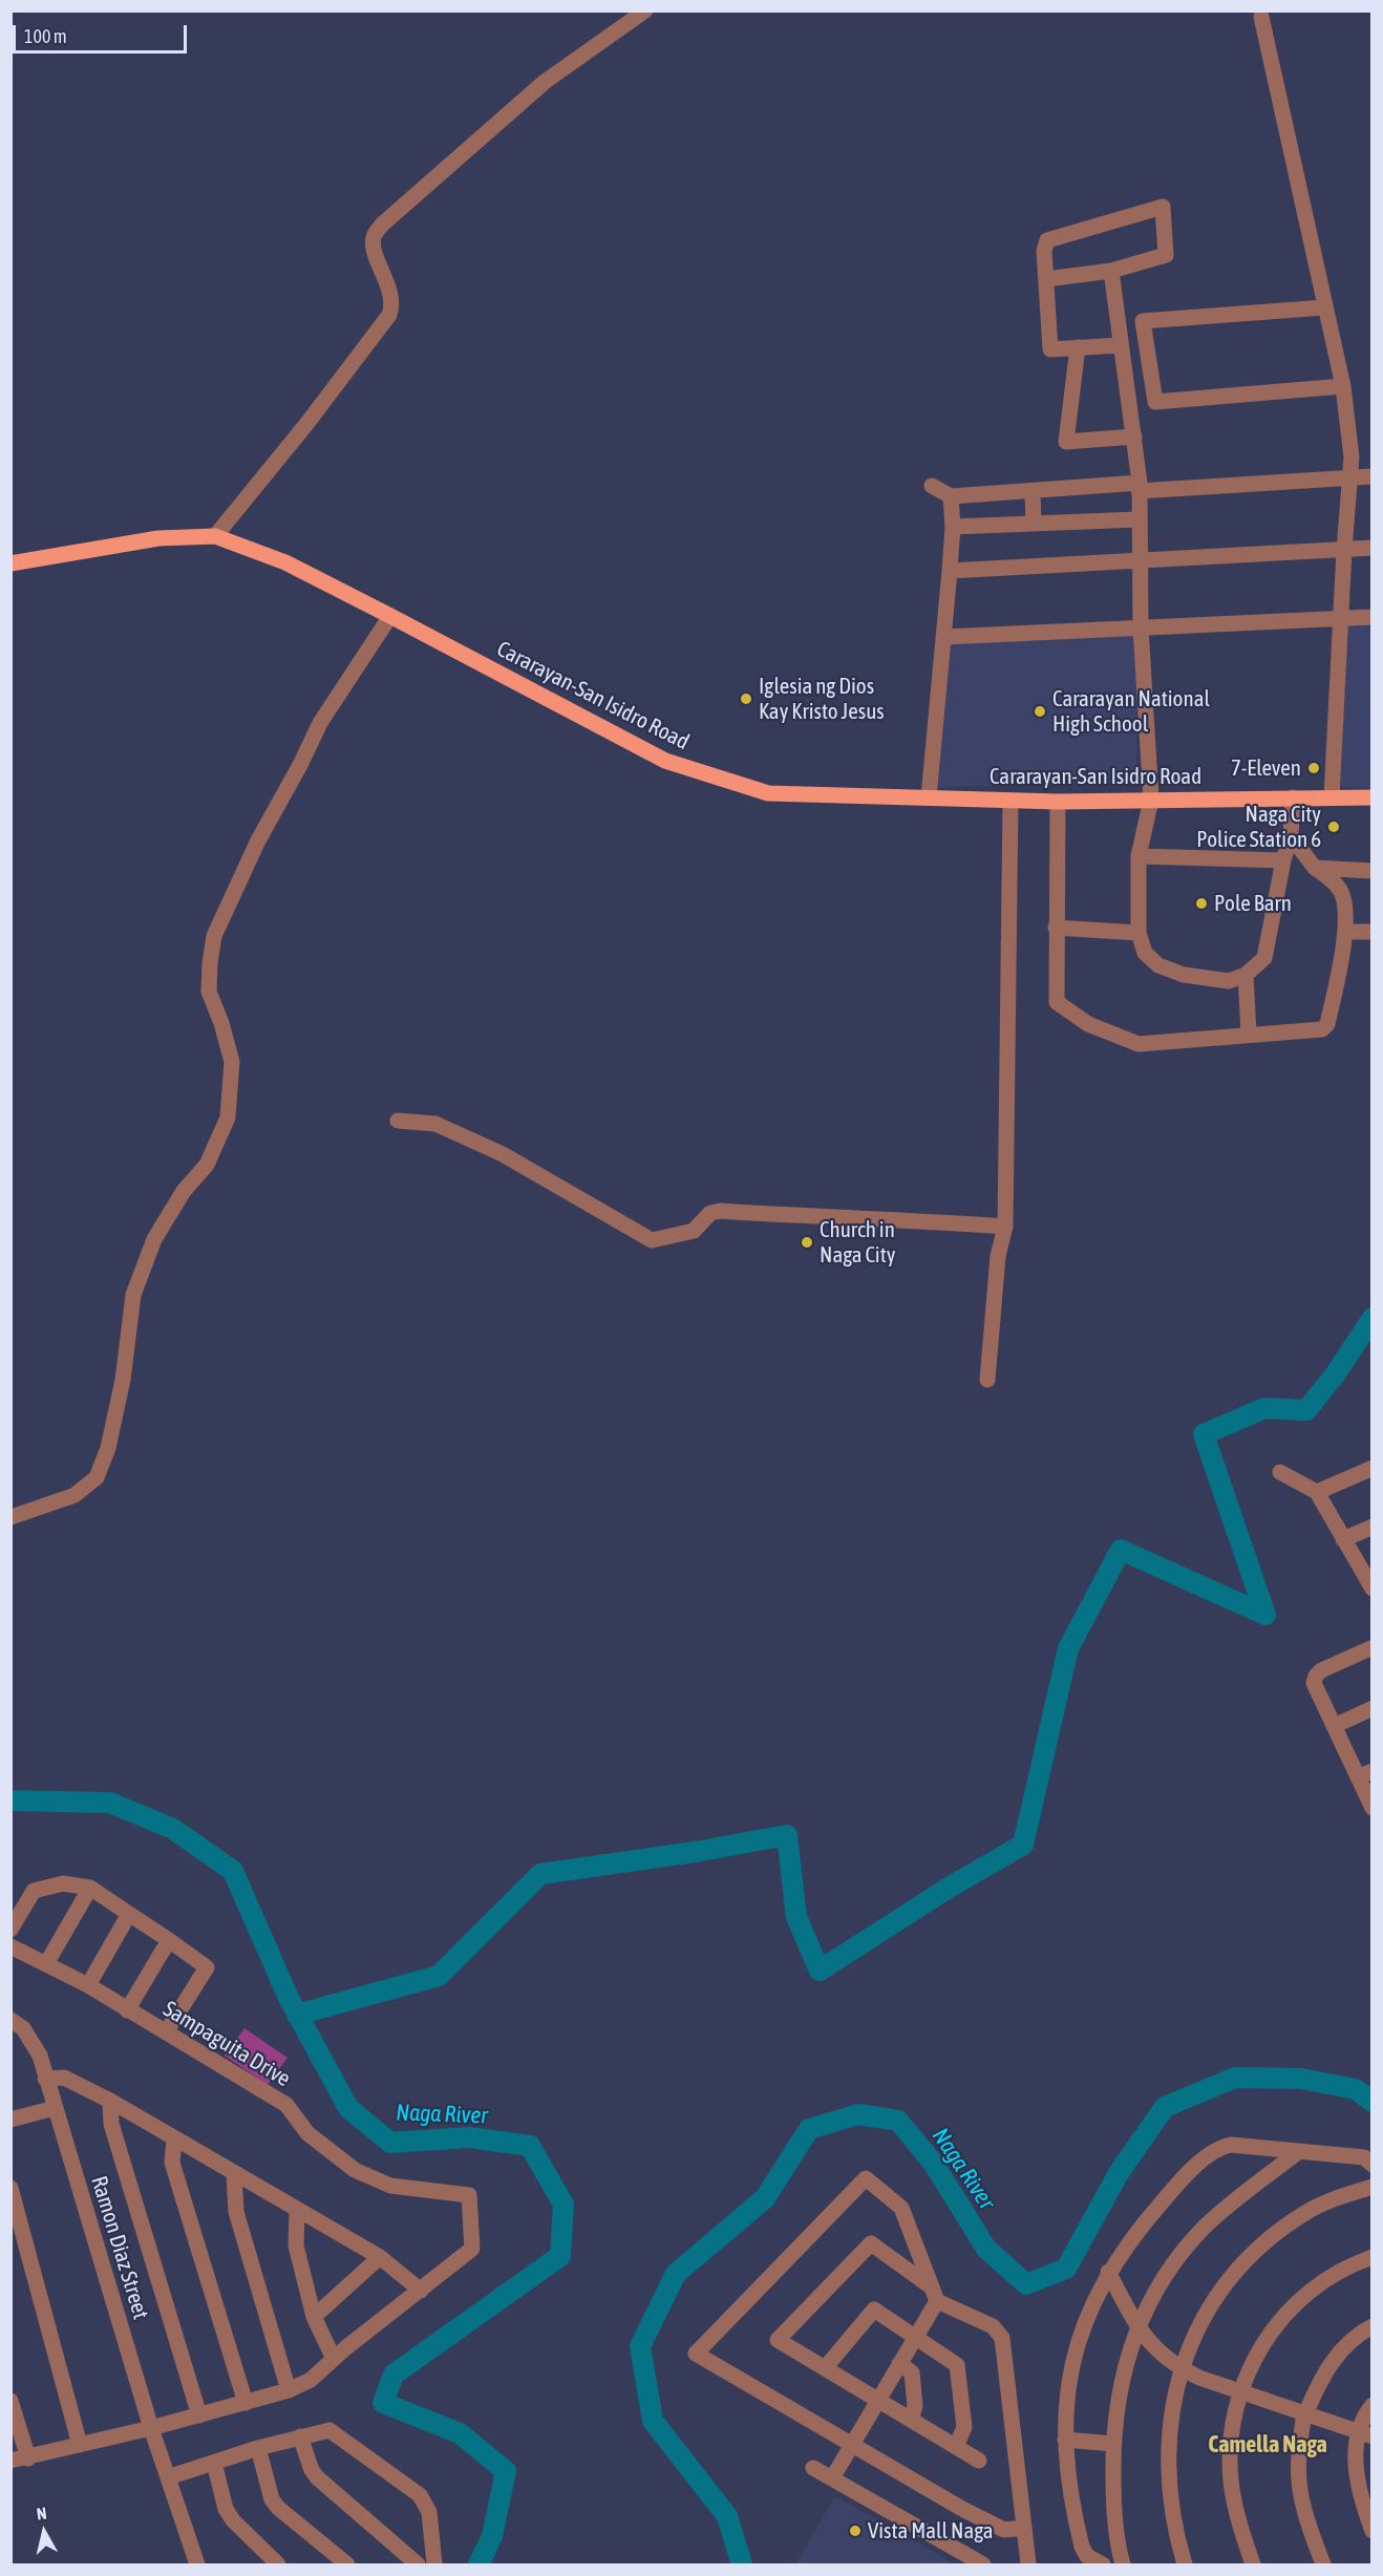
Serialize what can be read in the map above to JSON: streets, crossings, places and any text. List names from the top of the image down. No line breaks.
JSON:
{"streets":{"main road":["Cararayan-San Isidro Road"],"street":["Sampaguita Drive","Ramon Diaz Street"]},"districts":["Camella Naga"],"water":["Naga River"],"places":["Iglesia ng Dios Kay Kristo Jesus","Cararayan National High School","7-Eleven","Naga City Police Station 6","Pole Barn","Church in Naga City","Vista Mall Naga"],"scale_bar":"100 m","north":"top"}
